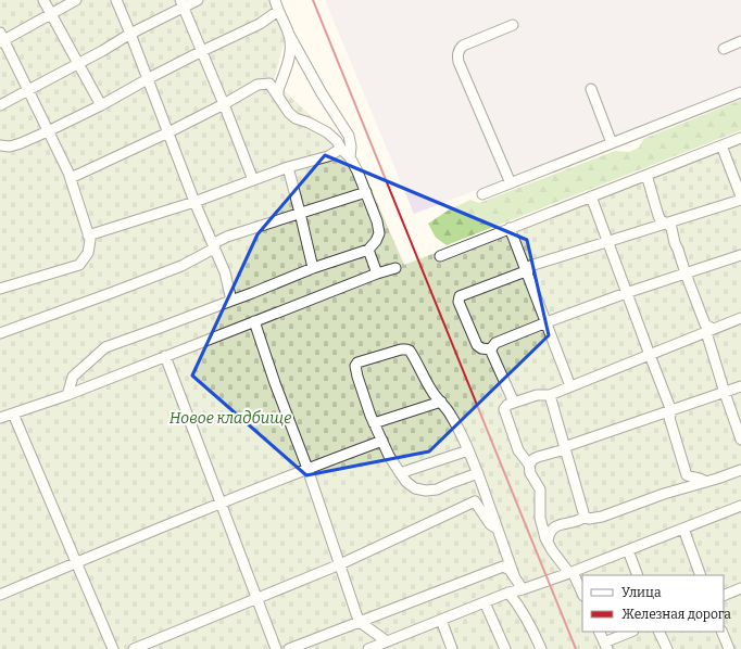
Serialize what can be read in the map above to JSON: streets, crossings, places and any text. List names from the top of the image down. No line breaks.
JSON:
{"parks":["Новое кладбище"],"legend":["Улица","Железная дорога"]}
